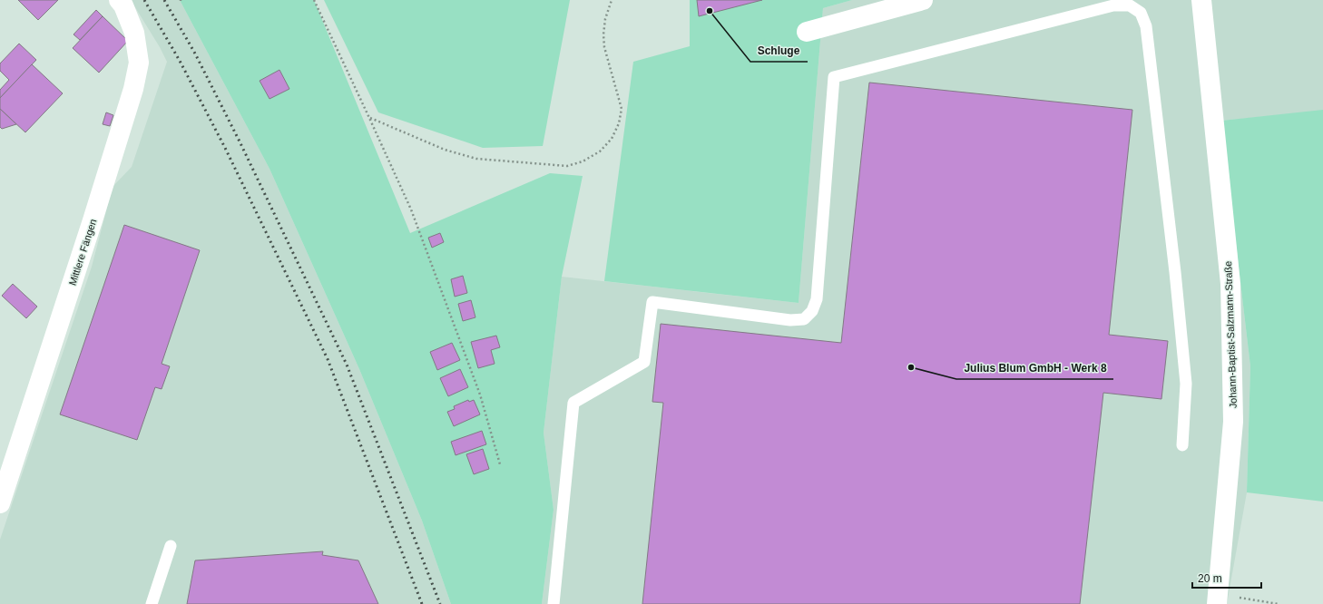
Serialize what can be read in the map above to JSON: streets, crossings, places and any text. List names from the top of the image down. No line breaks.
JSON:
{"streets":{"street":["Mittlere Fängen","Johann-Baptist-Salzmann-Straße"]},"places":["Schluge","Julius Blum GmbH - Werk 8"],"scale_bar":"20 m"}
